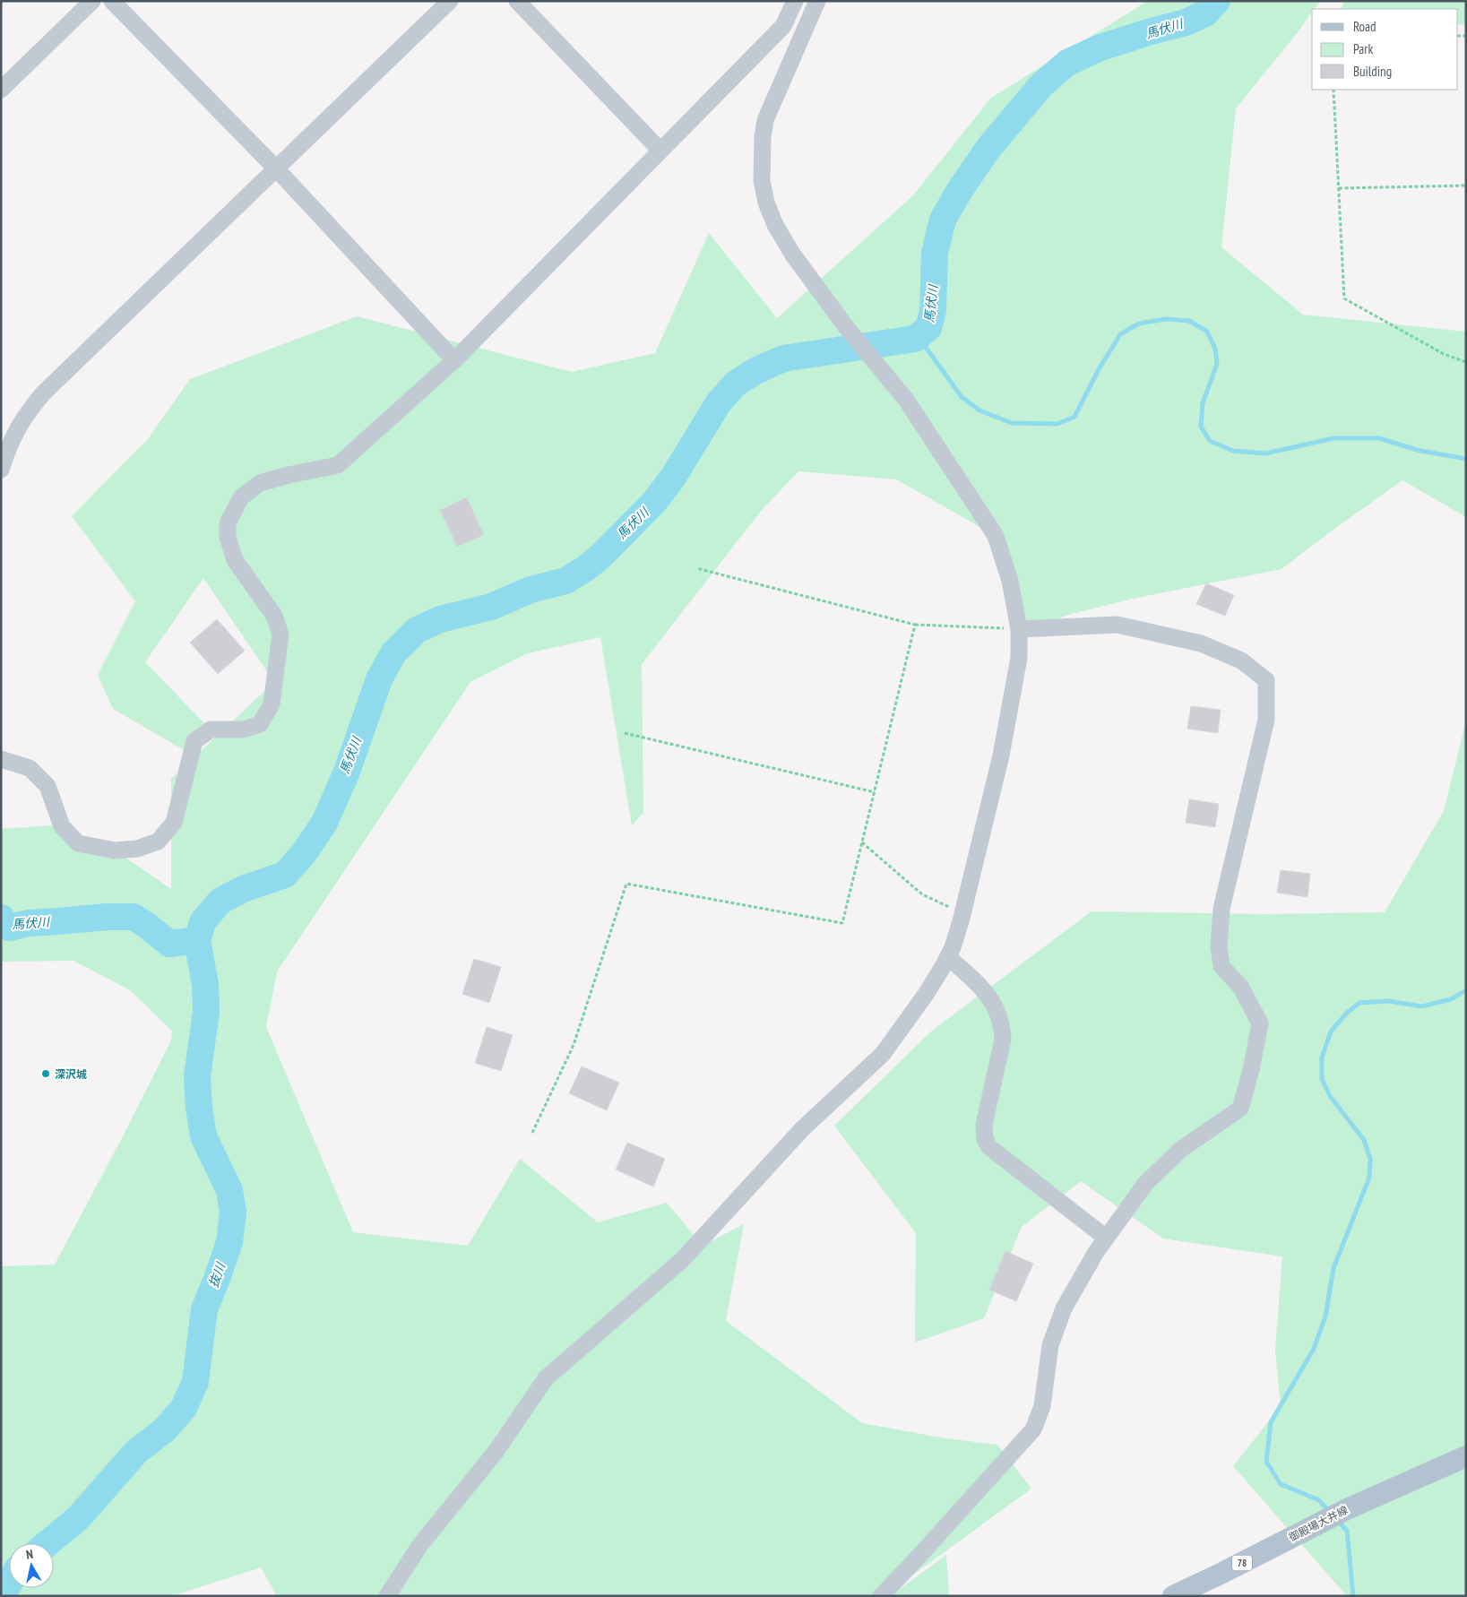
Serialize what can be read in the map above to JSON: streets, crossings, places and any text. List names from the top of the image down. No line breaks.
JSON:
{"streets":{"main road":["御殿場大井線","78"]},"water":["馬伏川","抜川"],"places":["深沢城"],"legend":["Road","Park","Building"],"north":"top"}
